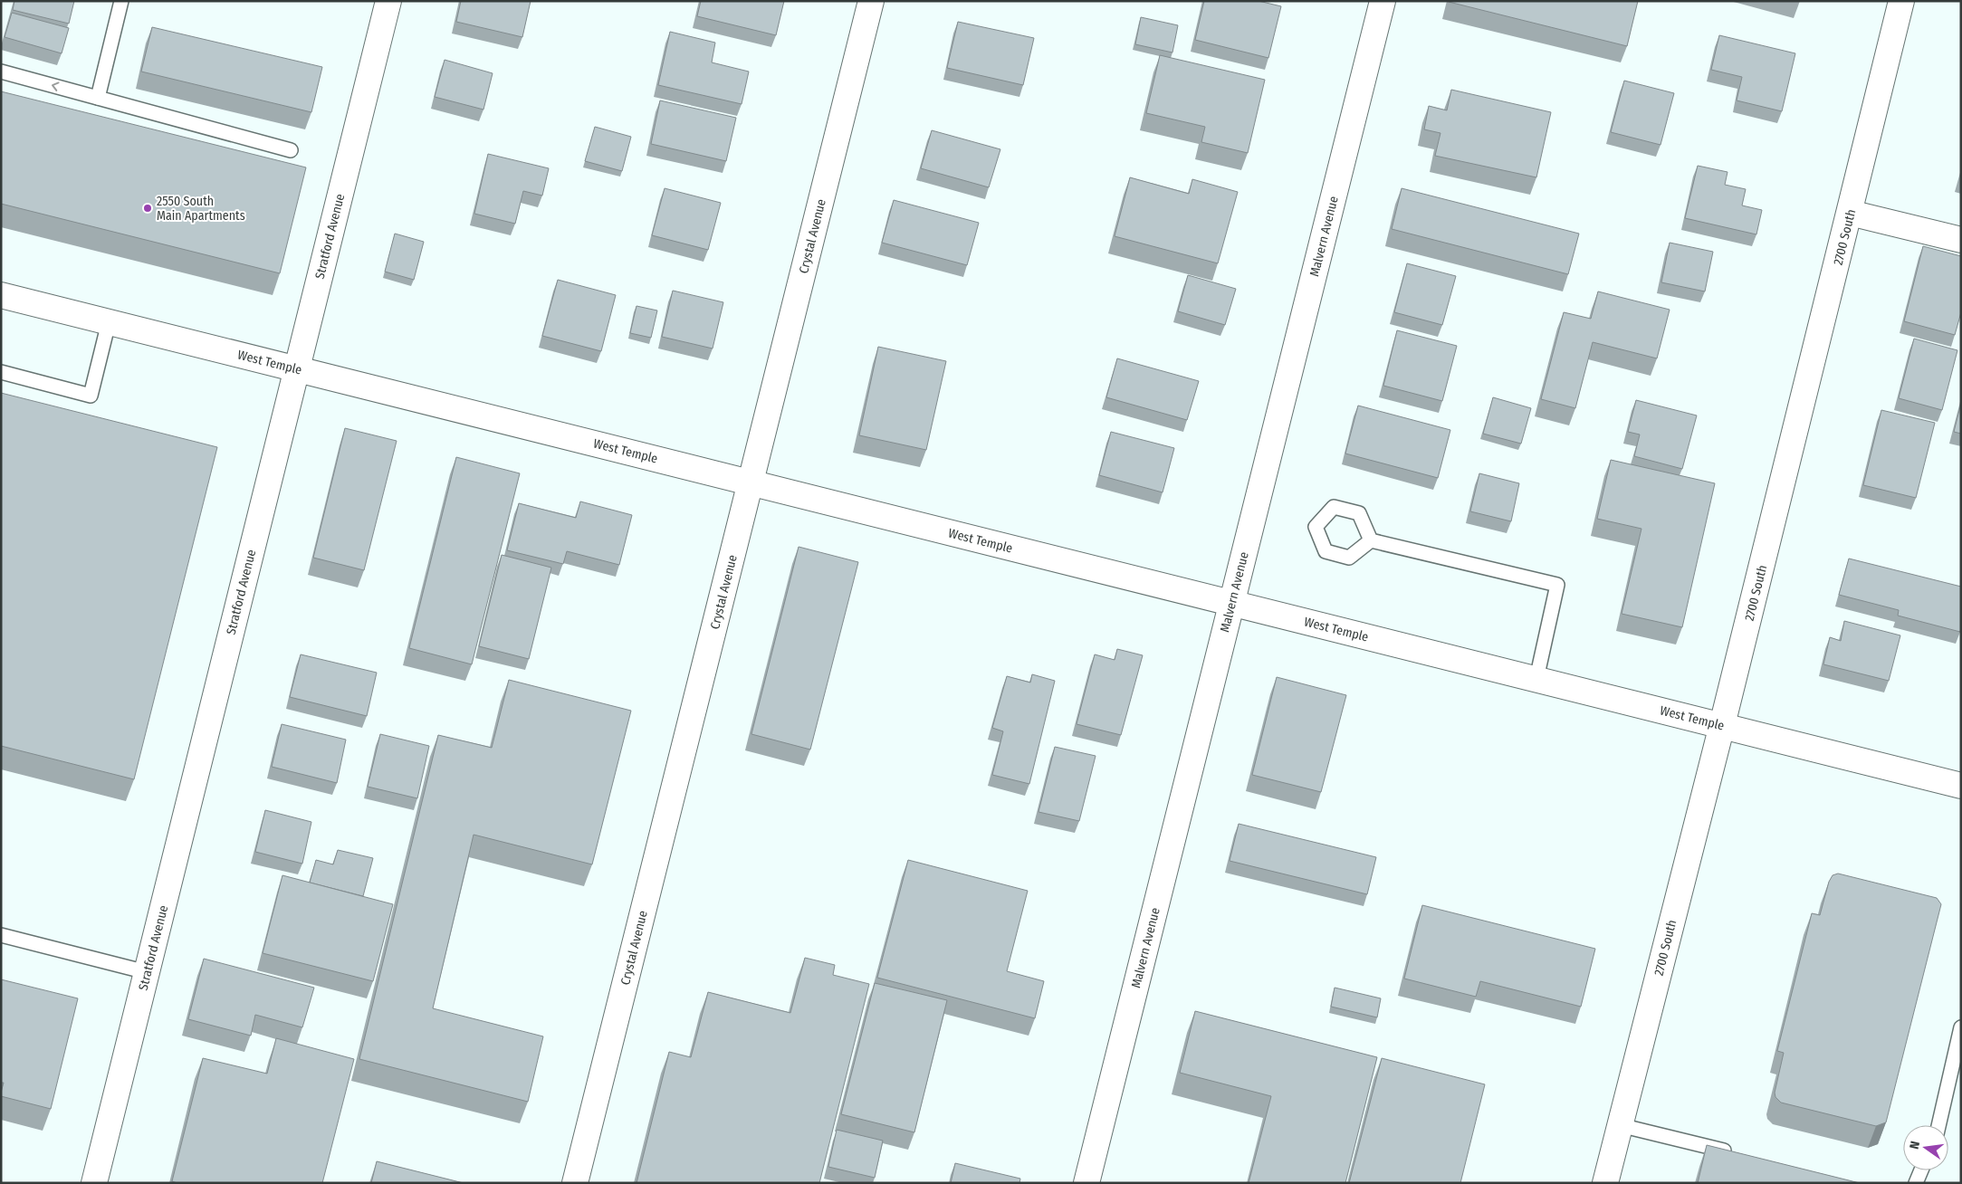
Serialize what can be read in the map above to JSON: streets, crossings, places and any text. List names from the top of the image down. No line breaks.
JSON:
{"streets":{"street":["Stratford Avenue","Crystal Avenue","Malvern Avenue","2700 South","West Temple"]},"crossings":[["Stratford Avenue","West Temple"],["Crystal Avenue","West Temple"],["Malvern Avenue","West Temple"],["2700 South","West Temple"]],"places":["2550 South Main Apartments"],"north":"left"}
